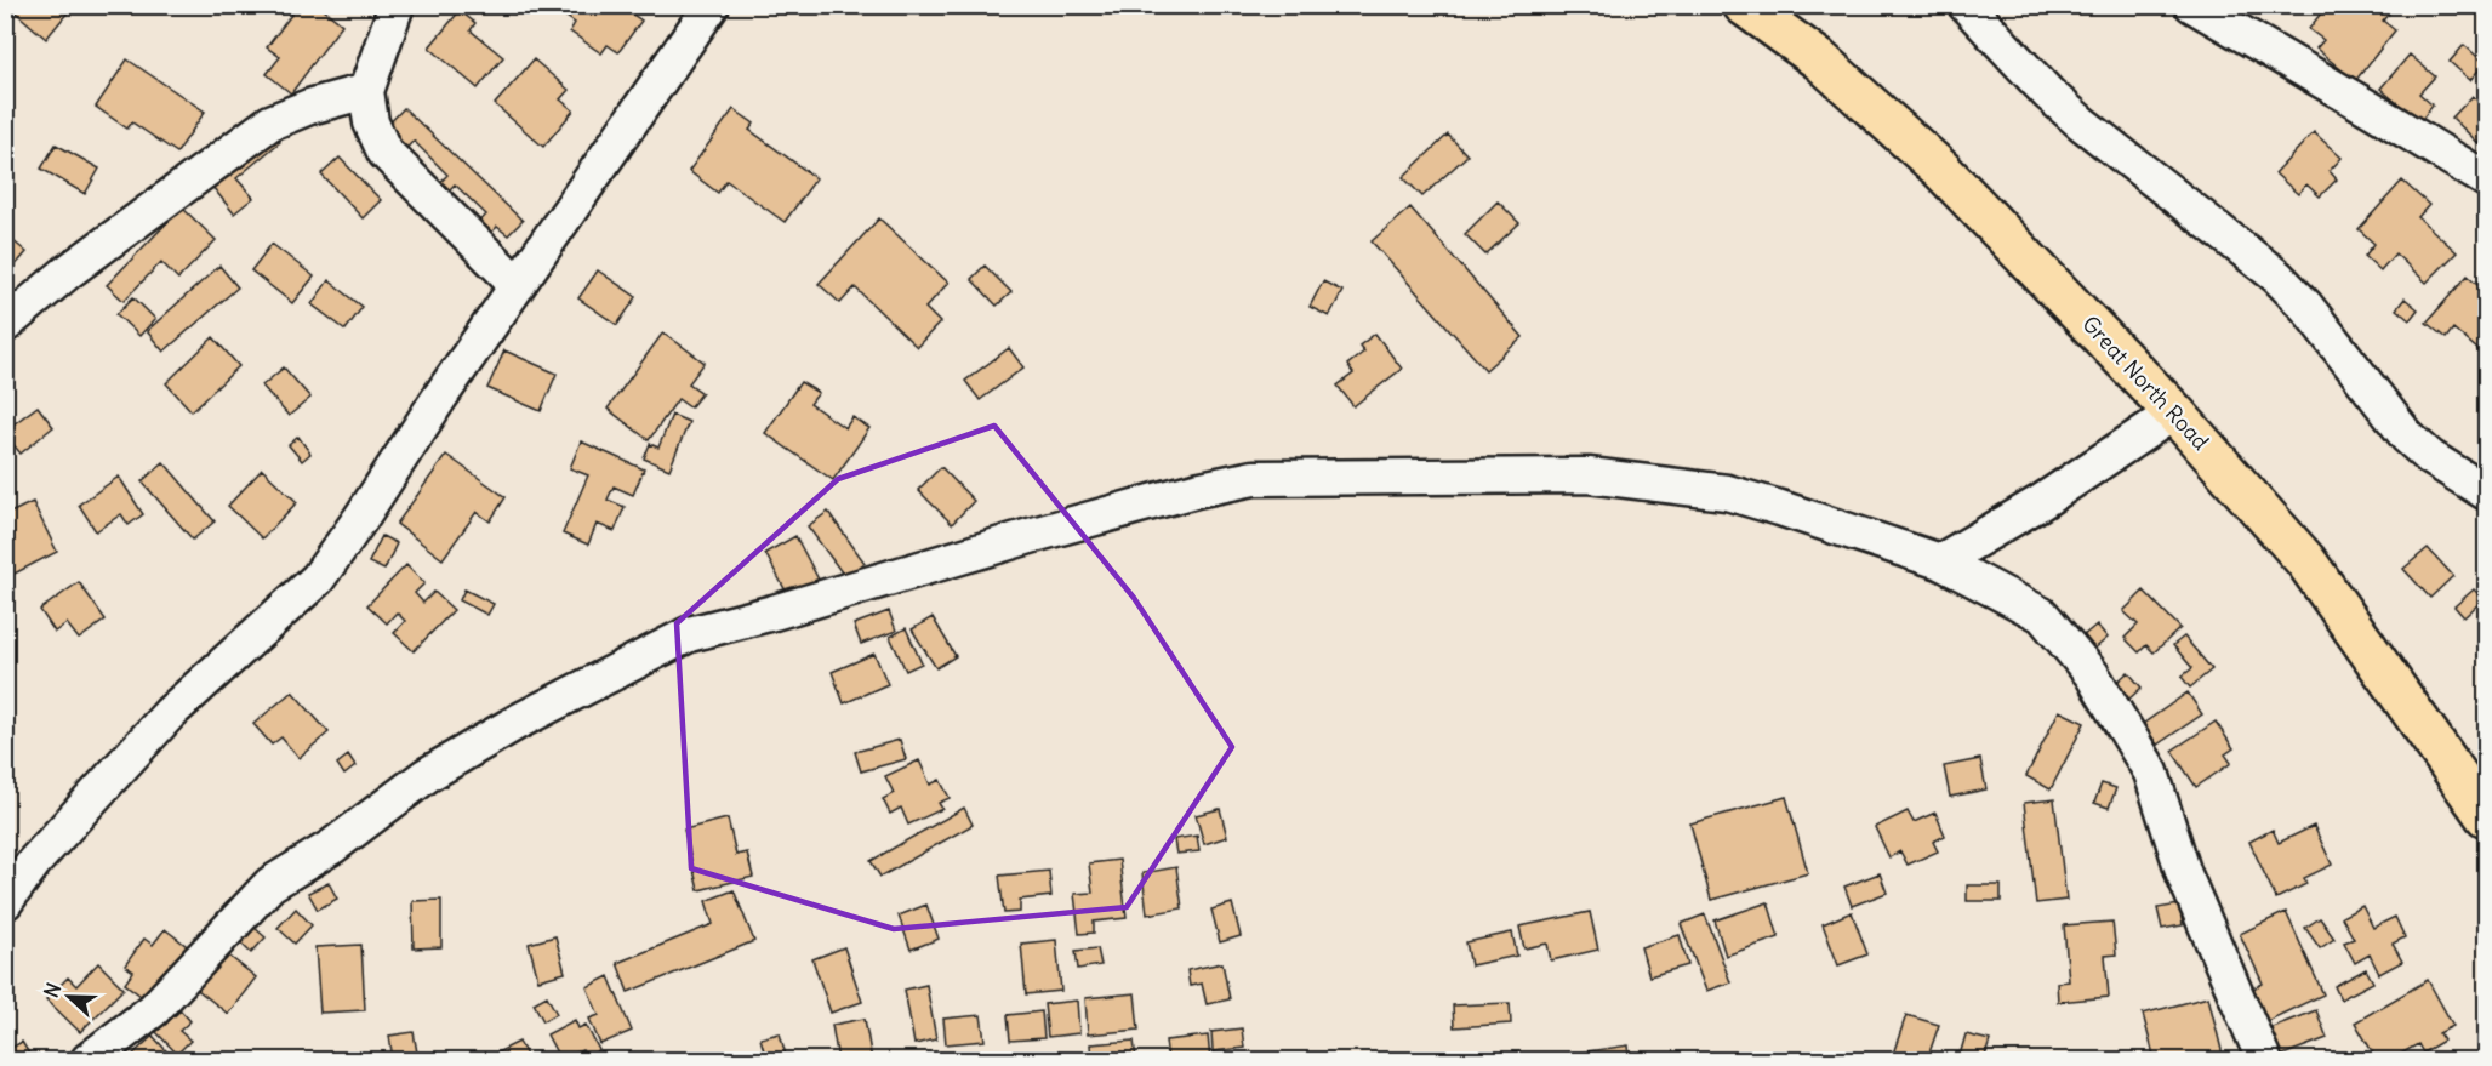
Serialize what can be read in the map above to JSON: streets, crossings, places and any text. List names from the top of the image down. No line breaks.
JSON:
{"streets":{"highway":["Great North Road"]},"north":"left"}
